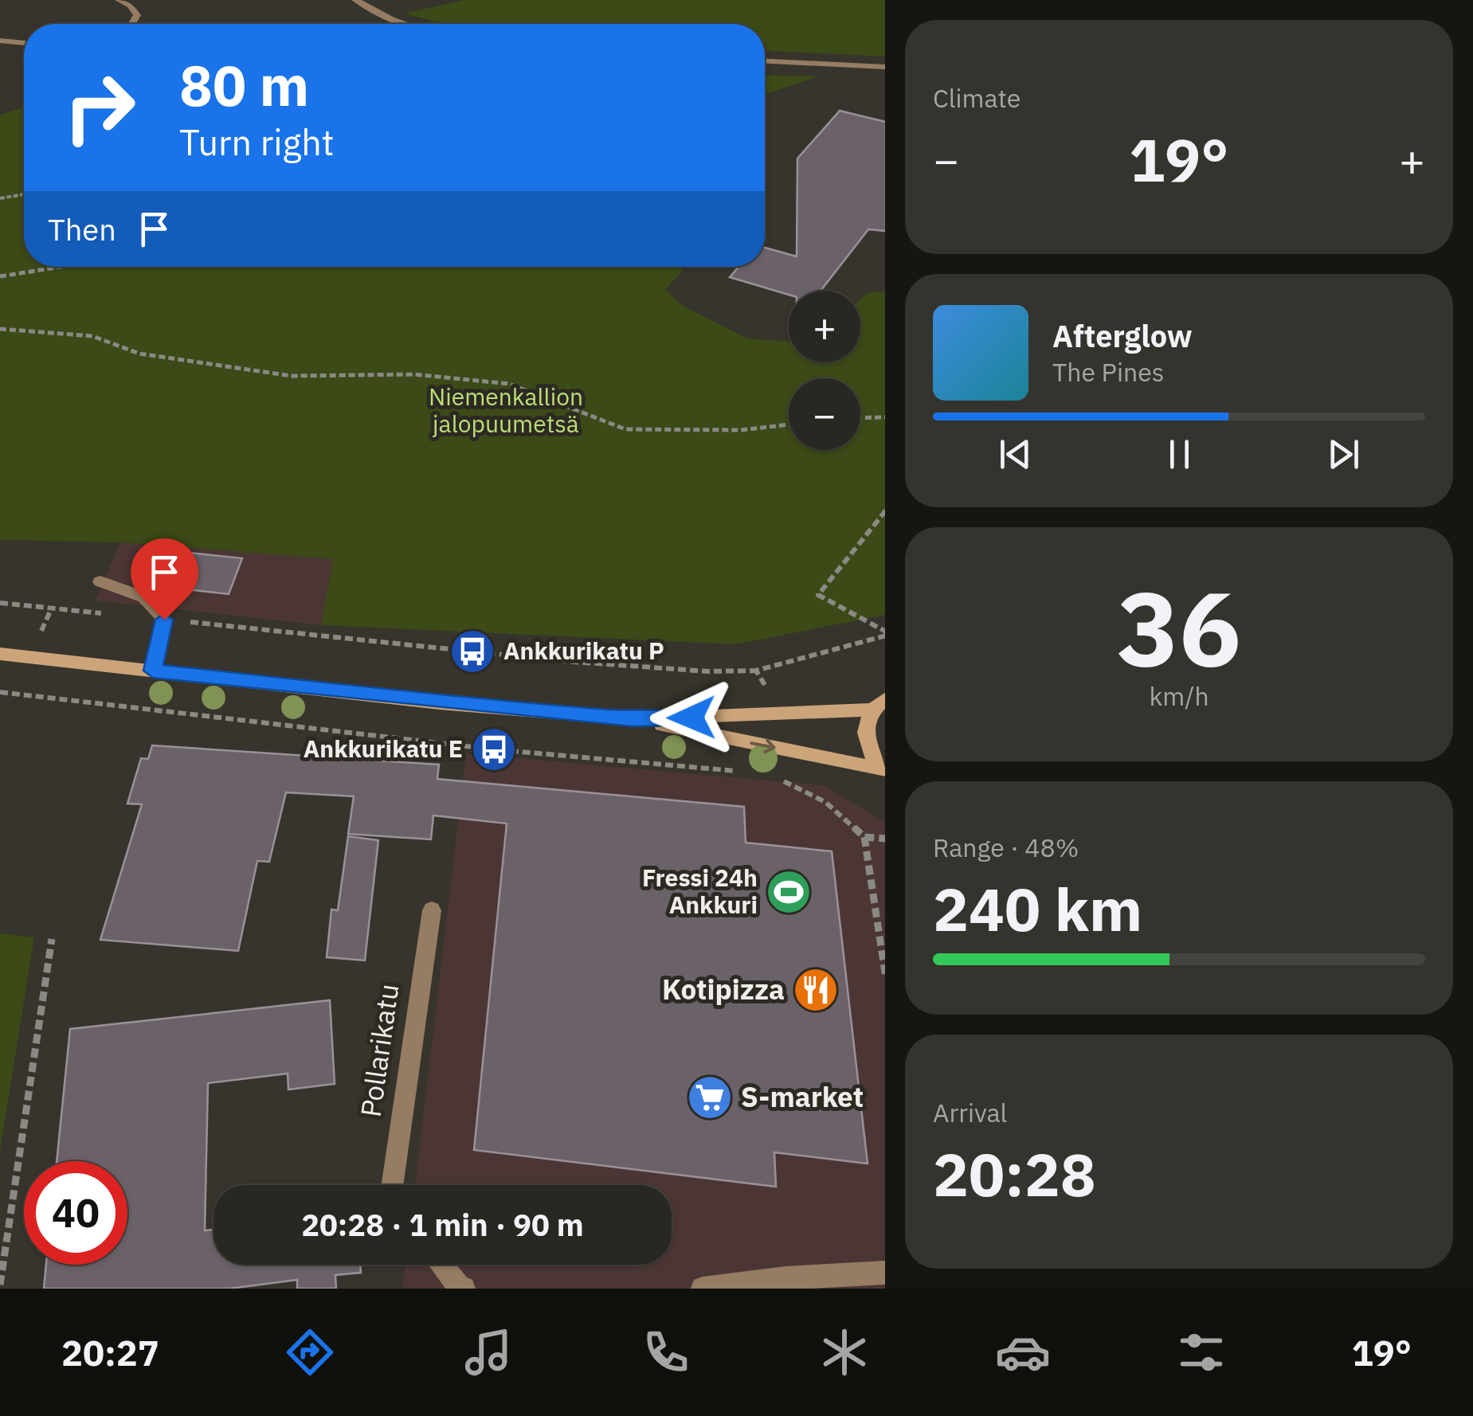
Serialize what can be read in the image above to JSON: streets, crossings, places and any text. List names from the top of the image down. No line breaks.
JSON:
{"streets":{"street":["Pollarikatu"]},"parks":["Niemenkallion jalopuumetsä"],"places":{"bus stop":["Ankkurikatu P","Ankkurikatu E"],"sports":["Fressi 24h Ankkuri"],"restaurant":["Kotipizza"],"supermarket":["S-market"]},"page":{"tile":["Climate",["36","km/h"],["Range · 48%","240 km"],["Arrival","20:28"]],"turn":["80 m","Turn right"],"heat":["−","19°","+"],"then":"Then","map_buttons":["+","−"],"song":["Afterglow","The Pines"],"limit":"40","trip":"20:28 · 1 min · 90 m","tabs":["20:27","19°"]}}
